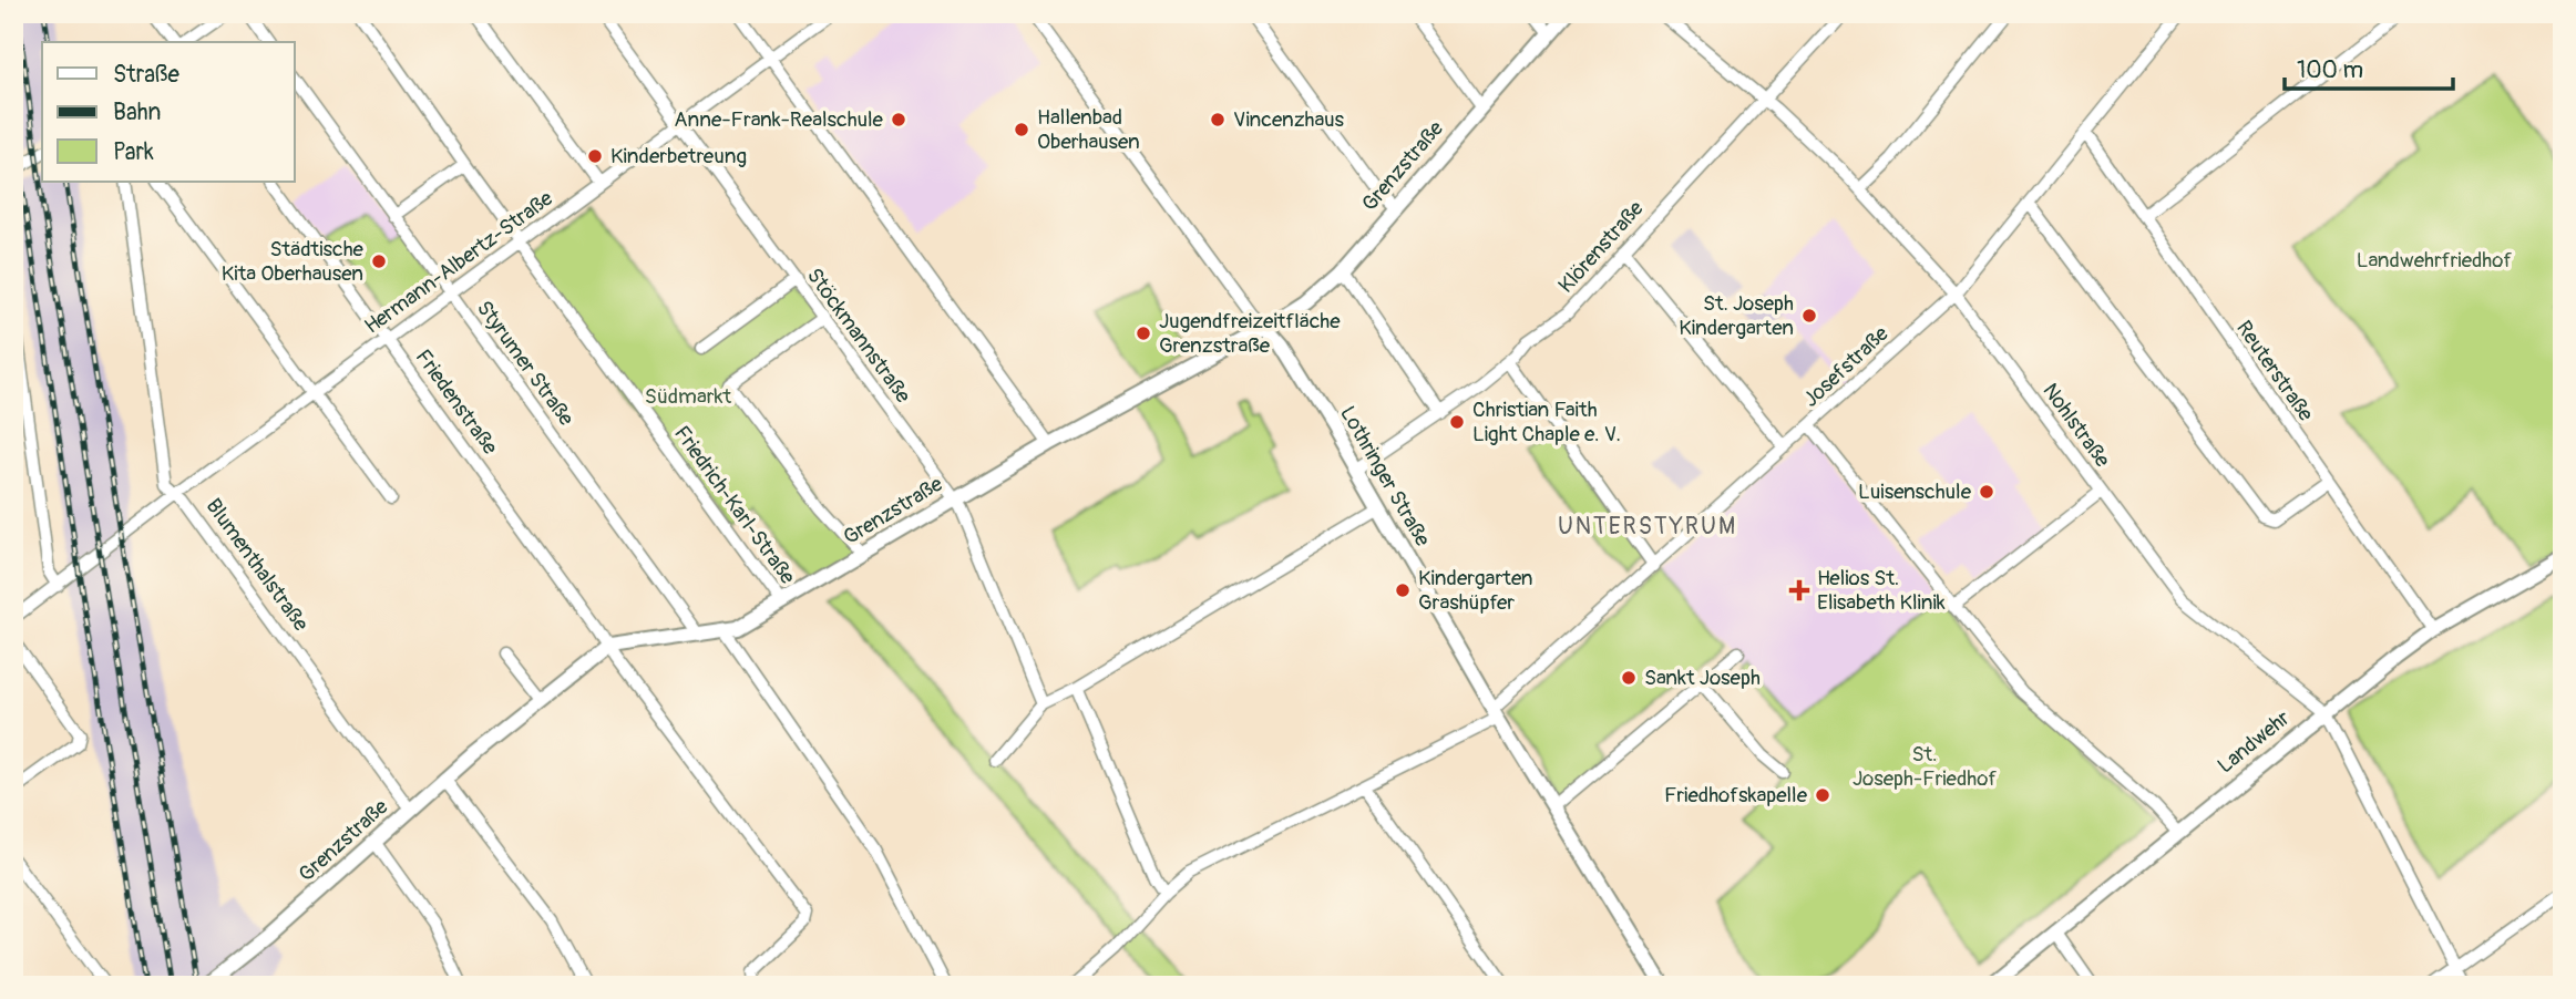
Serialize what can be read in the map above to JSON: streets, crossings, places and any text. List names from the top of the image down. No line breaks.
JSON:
{"streets":{"street":["Grenzstraße","Klörenstraße","Hermann-Albertz-Straße","Stöckmannstraße","Styrumer Straße","Josefstraße","Reuterstraße","Friedenstraße","Nohlstraße","Lothringer Straße","Friedrich-Karl-Straße","Blumenthalstraße","Landwehr"]},"crossings":[["Grenzstraße","Stöckmannstraße"],["Grenzstraße","Styrumer Straße"],["Grenzstraße","Friedenstraße"],["Grenzstraße","Lothringer Straße"],["Grenzstraße","Friedrich-Karl-Straße"],["Grenzstraße","Blumenthalstraße"],["Klörenstraße","Nohlstraße"],["Klörenstraße","Lothringer Straße"],["Hermann-Albertz-Straße","Stöckmannstraße"],["Hermann-Albertz-Straße","Styrumer Straße"],["Hermann-Albertz-Straße","Friedenstraße"],["Hermann-Albertz-Straße","Friedrich-Karl-Straße"],["Hermann-Albertz-Straße","Blumenthalstraße"],["Josefstraße","Reuterstraße"],["Josefstraße","Nohlstraße"],["Josefstraße","Lothringer Straße"],["Reuterstraße","Landwehr"],["Nohlstraße","Landwehr"]],"districts":["UNTERSTYRUM"],"parks":["Landwehrfriedhof","Südmarkt","St. Joseph-Friedhof"],"places":{"other":["Anne-Frank-Realschule","Vincenzhaus","Hallenbad Oberhausen","Kinderbetreung","Städtische Kita Oberhausen","St. Joseph Kindergarten","Jugendfreizeitfläche Grenzstraße","Christian Faith Light Chaple e. V.","Luisenschule","Kindergarten Grashüpfer","Sankt Joseph","Friedhofskapelle"],"health":["Helios St. Elisabeth Klinik"]},"legend":["Straße","Bahn","Park"],"scale_bar":"100 m"}
